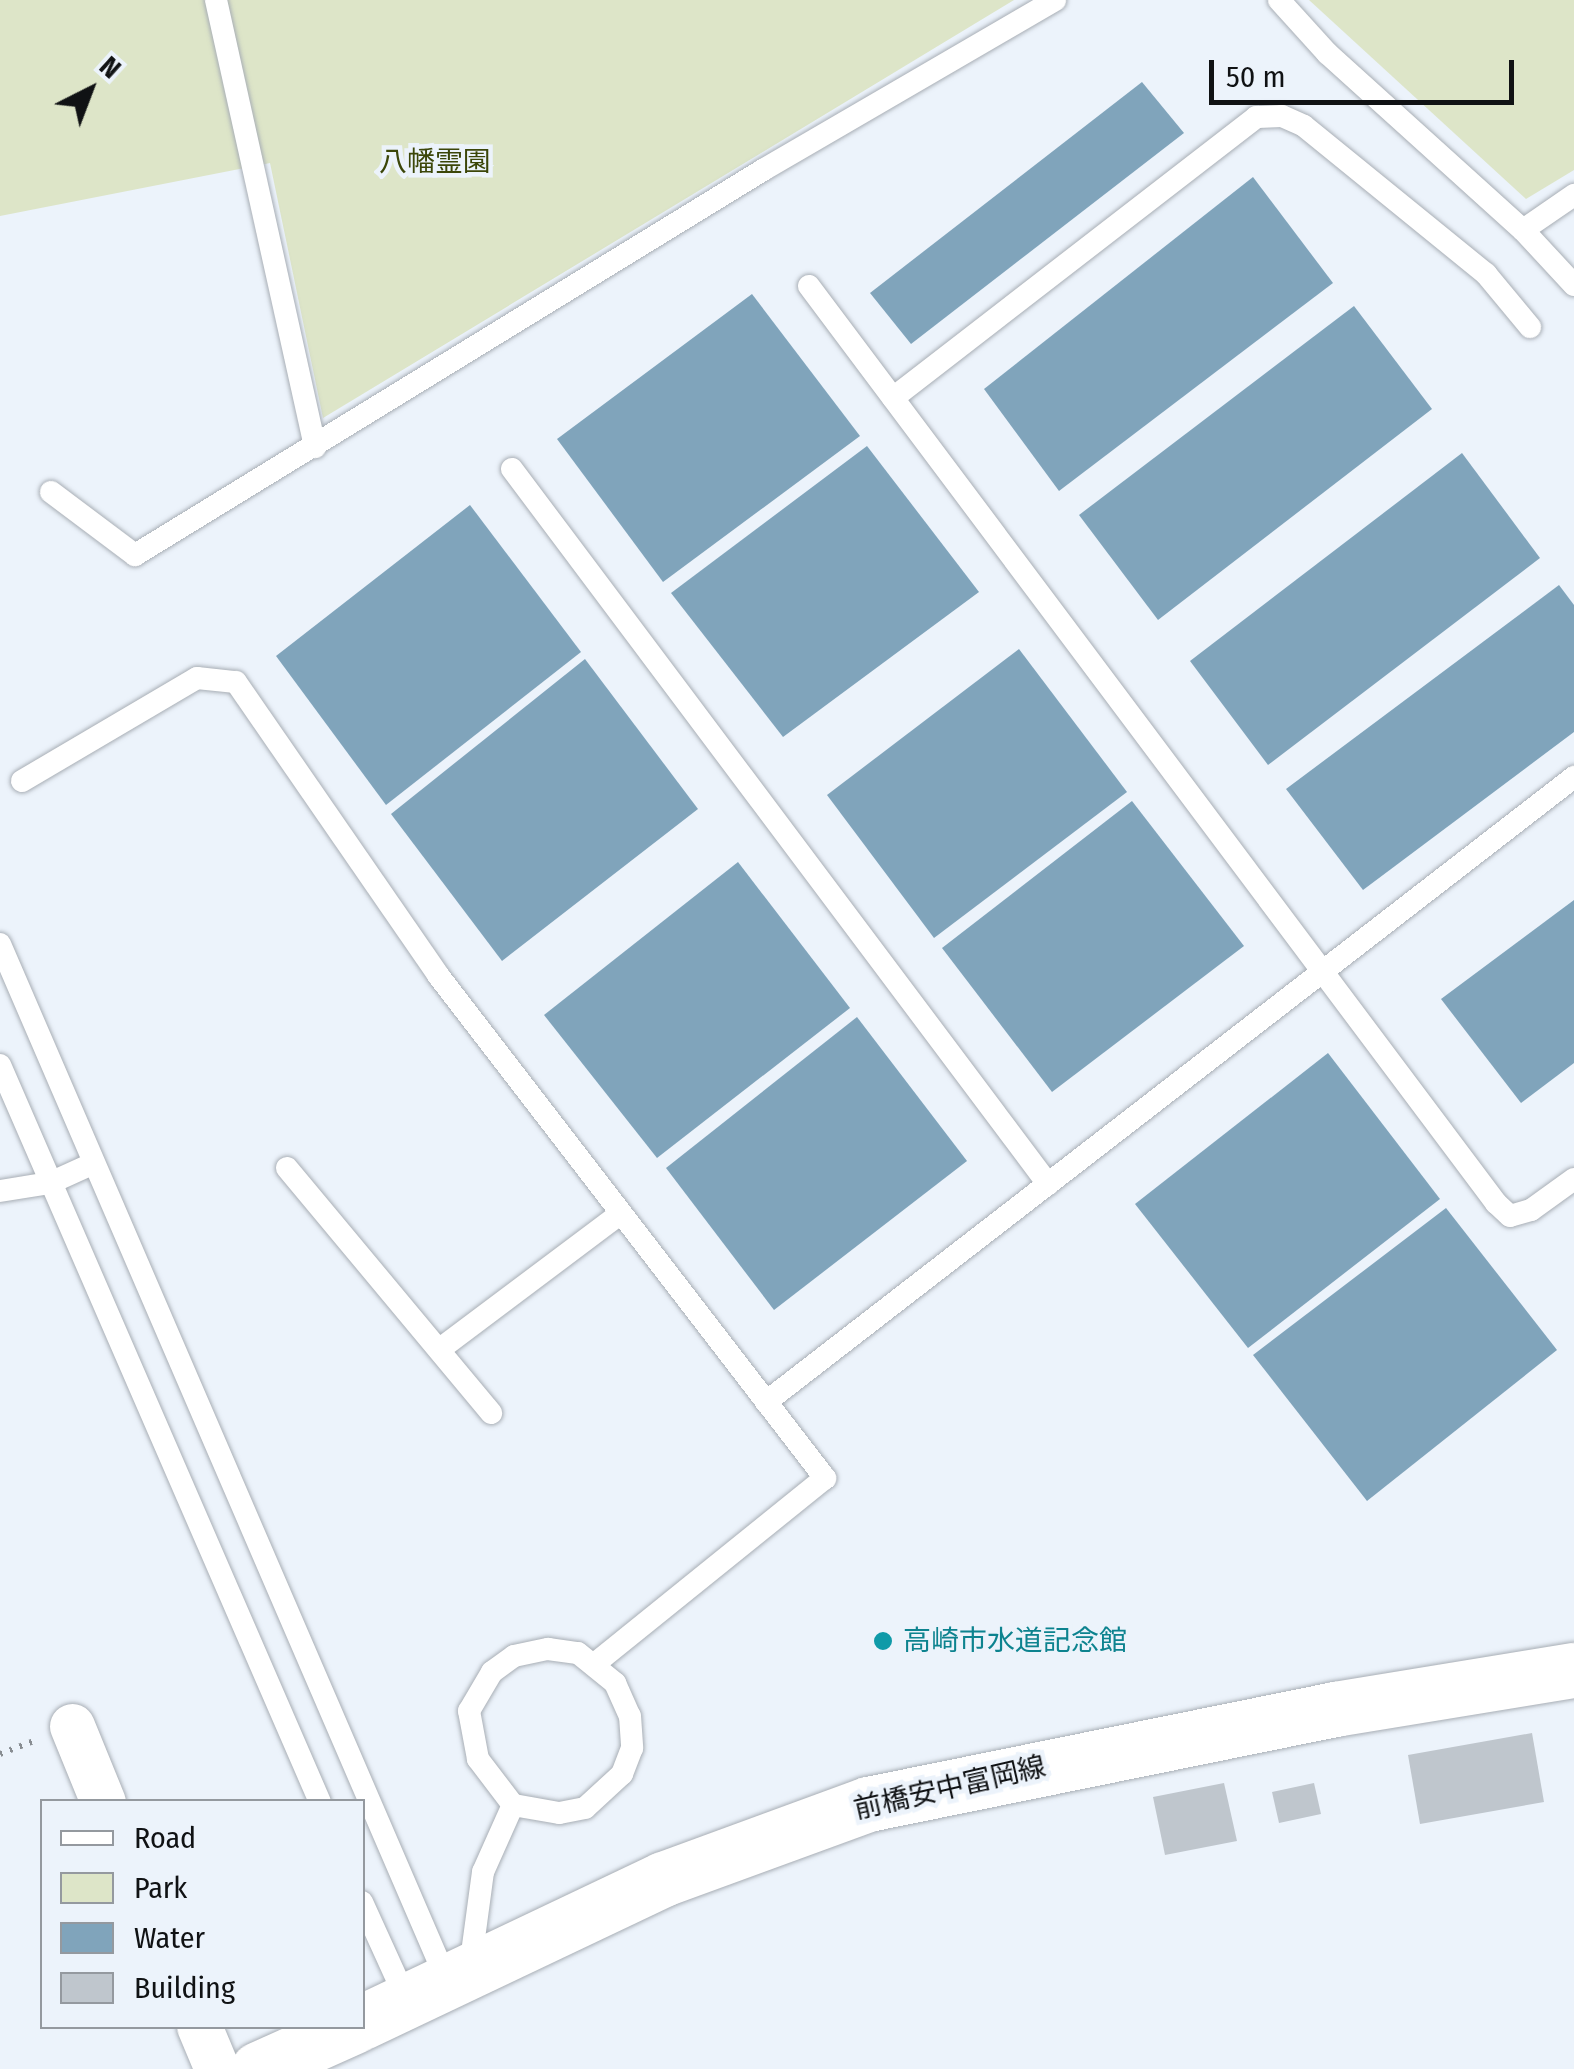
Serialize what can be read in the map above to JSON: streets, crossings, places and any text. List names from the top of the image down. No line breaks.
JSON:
{"streets":{"main road":["前橋安中富岡線"]},"parks":["八幡霊園"],"places":["高崎市水道記念館"],"legend":["Road","Park","Water","Building"],"scale_bar":"50 m","north":"top right"}
